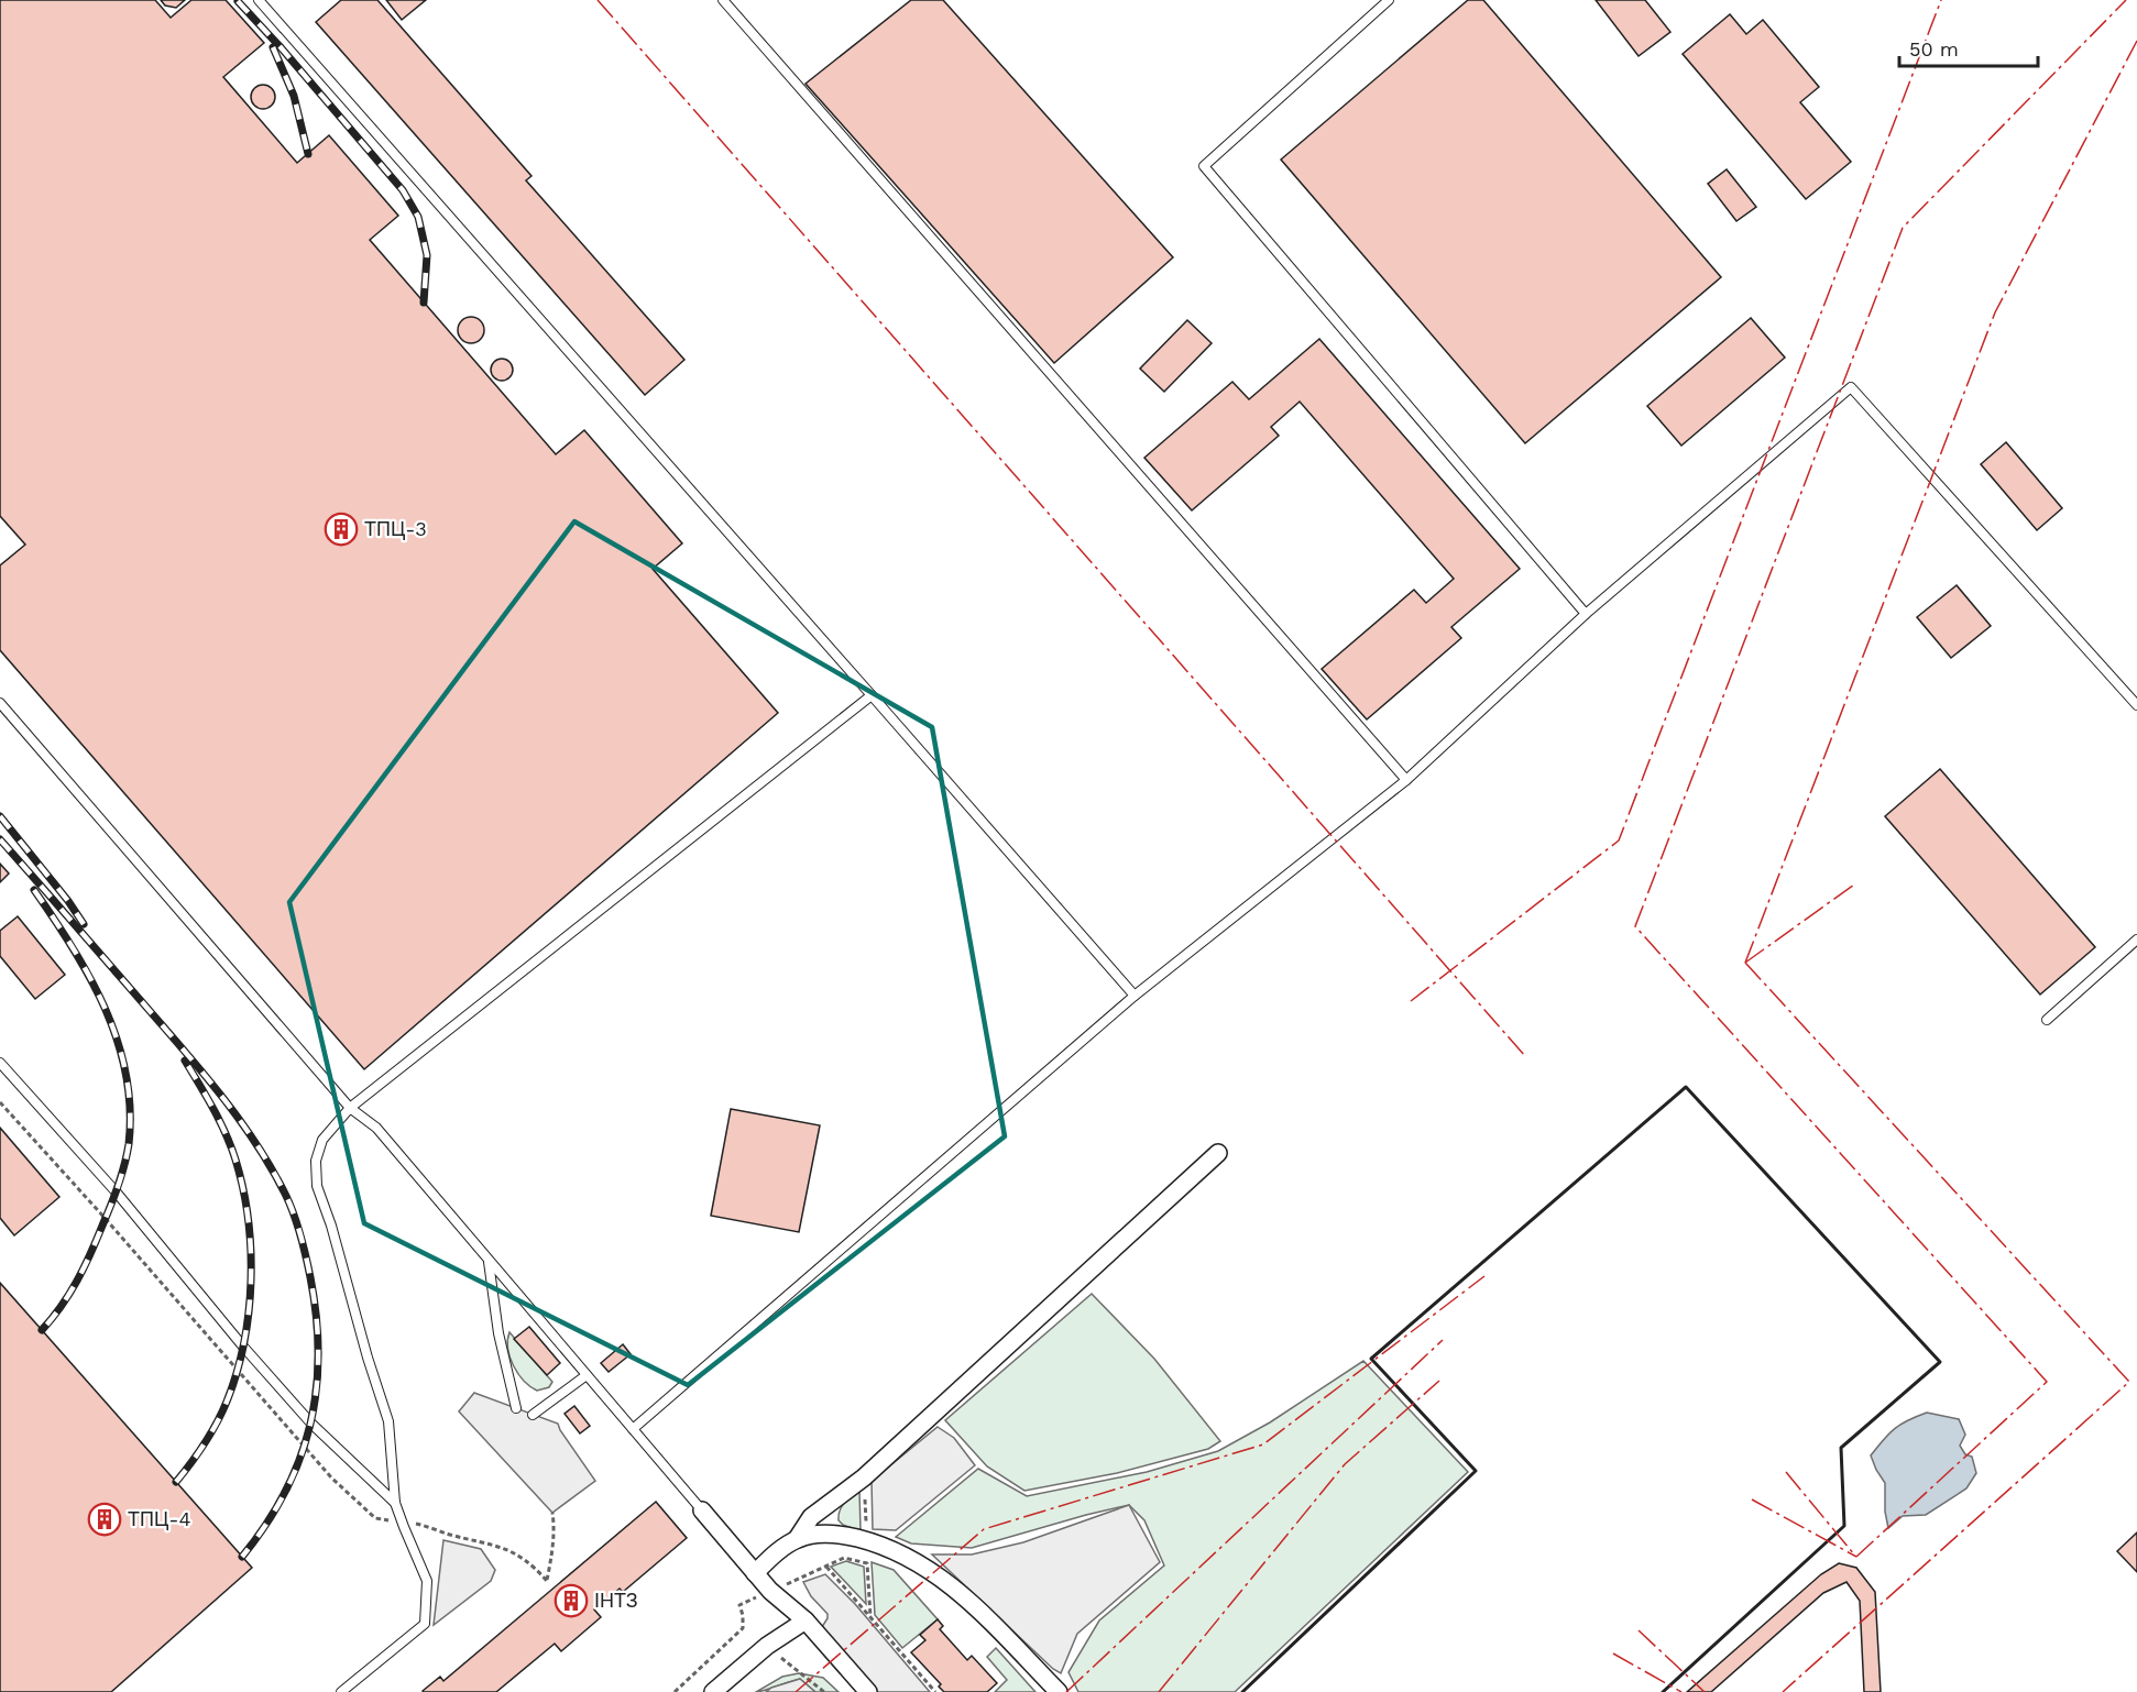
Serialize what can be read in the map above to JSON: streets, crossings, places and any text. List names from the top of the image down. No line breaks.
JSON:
{"places":{"building":["ТПЦ-3","ТПЦ-4","ІНТЗ"]},"scale_bar":"50 m"}
